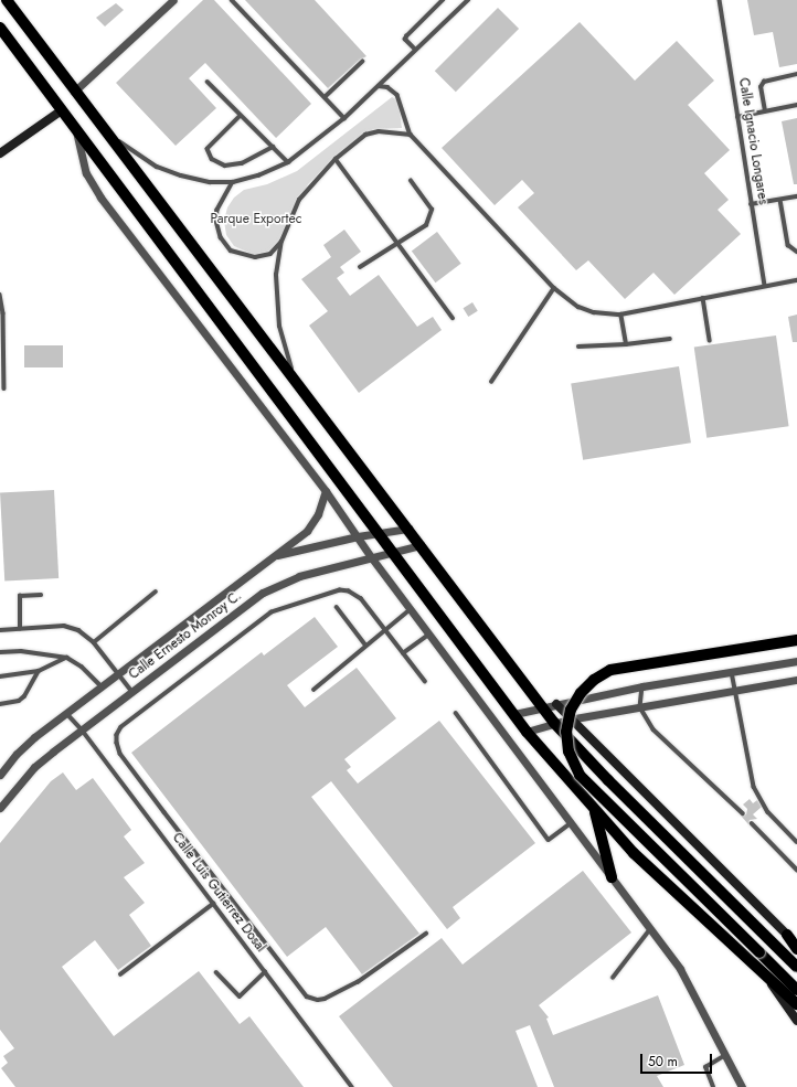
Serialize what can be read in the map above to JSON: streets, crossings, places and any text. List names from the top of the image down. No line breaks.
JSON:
{"streets":{"street":["Calle Ernesto Monroy C."],"lane":["Calle Ignacio Longares","Calle Luis Gutierrez Dosal"]},"crossings":[["Calle Ernesto Monroy C.","Calle Luis Gutierrez Dosal"]],"parks":["Parque Exportec"],"scale_bar":"50 m"}
